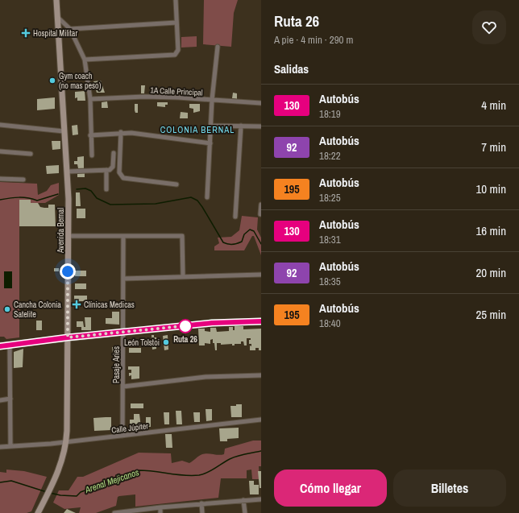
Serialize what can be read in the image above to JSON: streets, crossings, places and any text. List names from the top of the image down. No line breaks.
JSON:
{"streets":{"main road":["Avenida Bernal"],"street":["1A Calle Principal","Pasaje Aries","Calle Júpiter"]},"crossings":[["Avenida Bernal","Calle Júpiter"],["Pasaje Aries","Calle Júpiter"]],"districts":["COLONIA BERNAL"],"water":["Arenal Mejicanos"],"places":{"health":["Hospital Militar","Clínicas Medicas"],"other":["Gym coach (no mas peso)","Cancha Colonia Satelite","Ruta 26","León Tolstoi"]},"lines":["bus line 130"],"page":{"heading":[["Ruta 26","A pie · 4 min · 290 m"],"Salidas"],"list":[{"mark":"130","name":"Autobús","note":"18:19","value":"4 min"},{"mark":"92","name":"Autobús","note":"18:22","value":"7 min"},{"mark":"195","name":"Autobús","note":"18:25","value":"10 min"},{"mark":"130","name":"Autobús","note":"18:31","value":"16 min"},{"mark":"92","name":"Autobús","note":"18:35","value":"20 min"},{"mark":"195","name":"Autobús","note":"18:40","value":"25 min"}],"buttons":["Cómo llegar","Billetes"]}}
